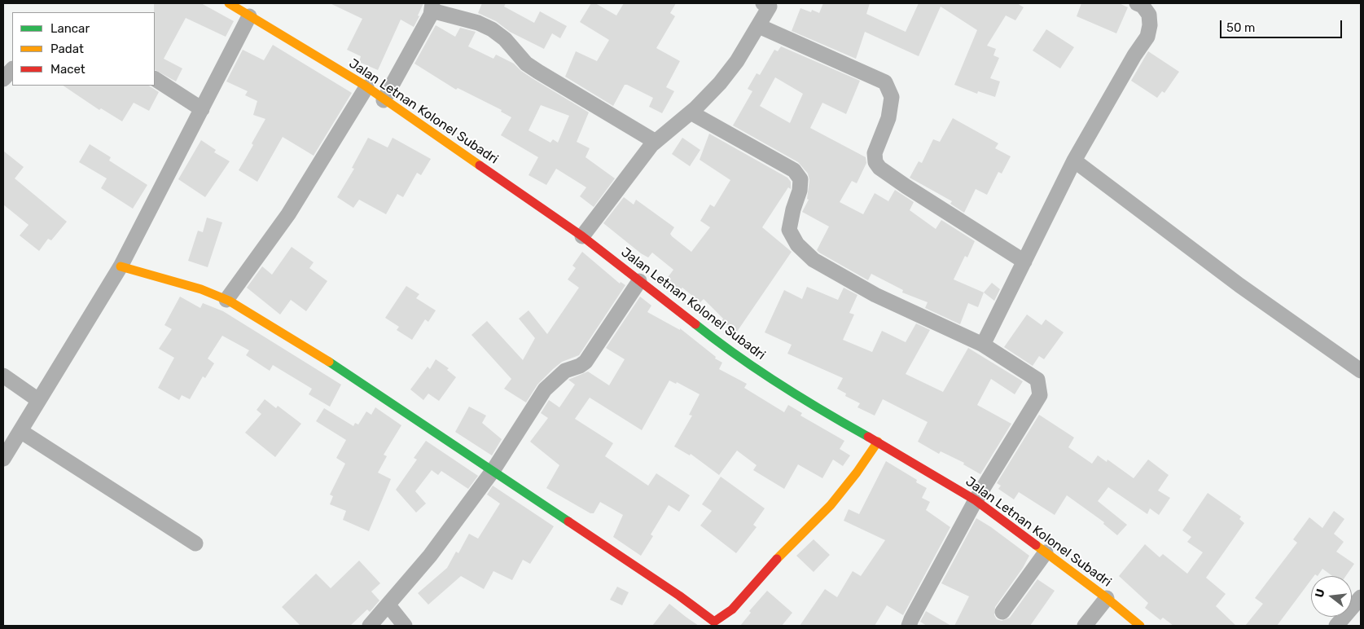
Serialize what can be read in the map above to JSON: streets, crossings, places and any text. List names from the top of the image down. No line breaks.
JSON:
{"streets":{"main road":["Jalan Letnan Kolonel Subadri"]},"legend":["Lancar","Padat","Macet"],"scale_bar":"50 m","north":"left"}
